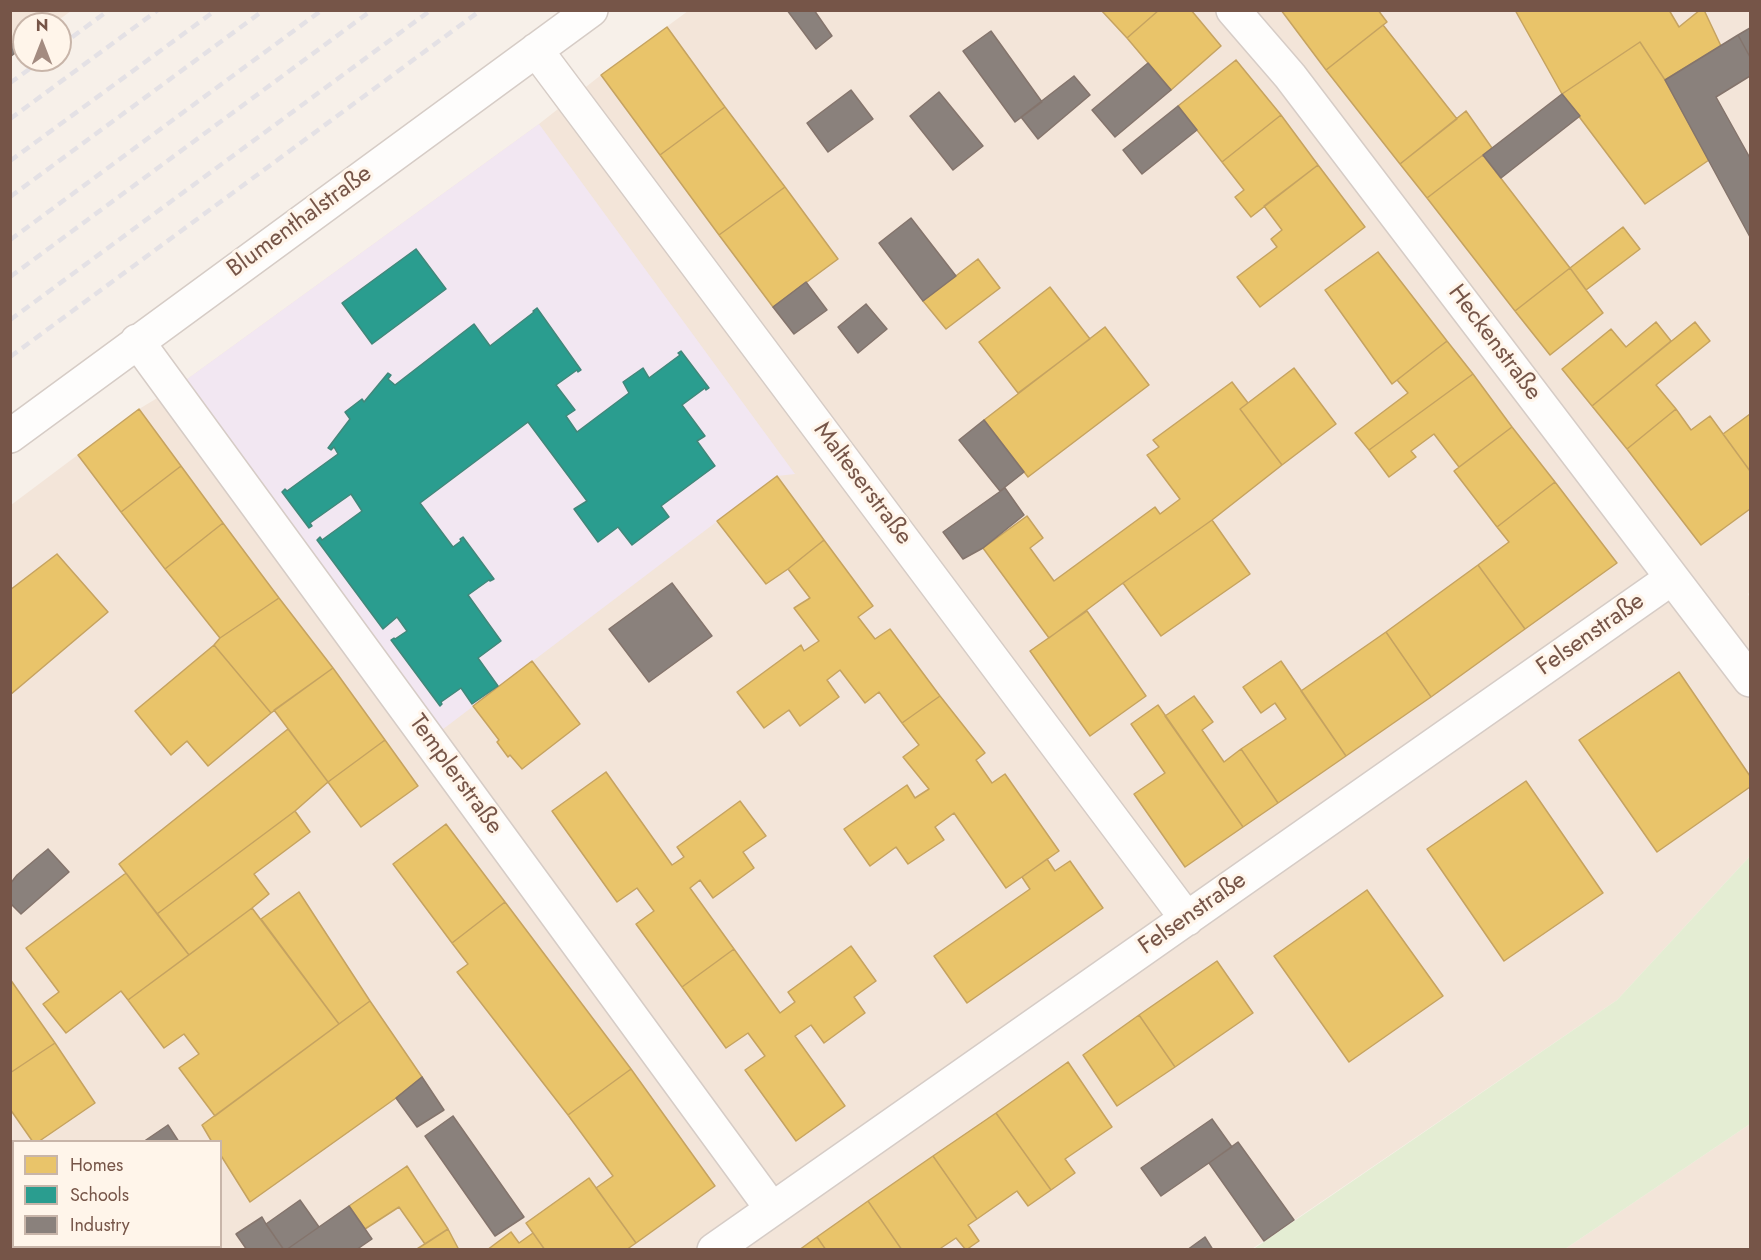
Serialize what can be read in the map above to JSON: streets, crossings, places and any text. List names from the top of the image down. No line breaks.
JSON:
{"streets":{"street":["Blumenthalstraße","Heckenstraße","Malteserstraße","Felsenstraße","Templerstraße"]},"crossings":[["Blumenthalstraße","Malteserstraße"],["Blumenthalstraße","Templerstraße"],["Heckenstraße","Felsenstraße"],["Malteserstraße","Felsenstraße"],["Felsenstraße","Templerstraße"]],"legend":["Homes","Schools","Industry"],"north":"top"}
